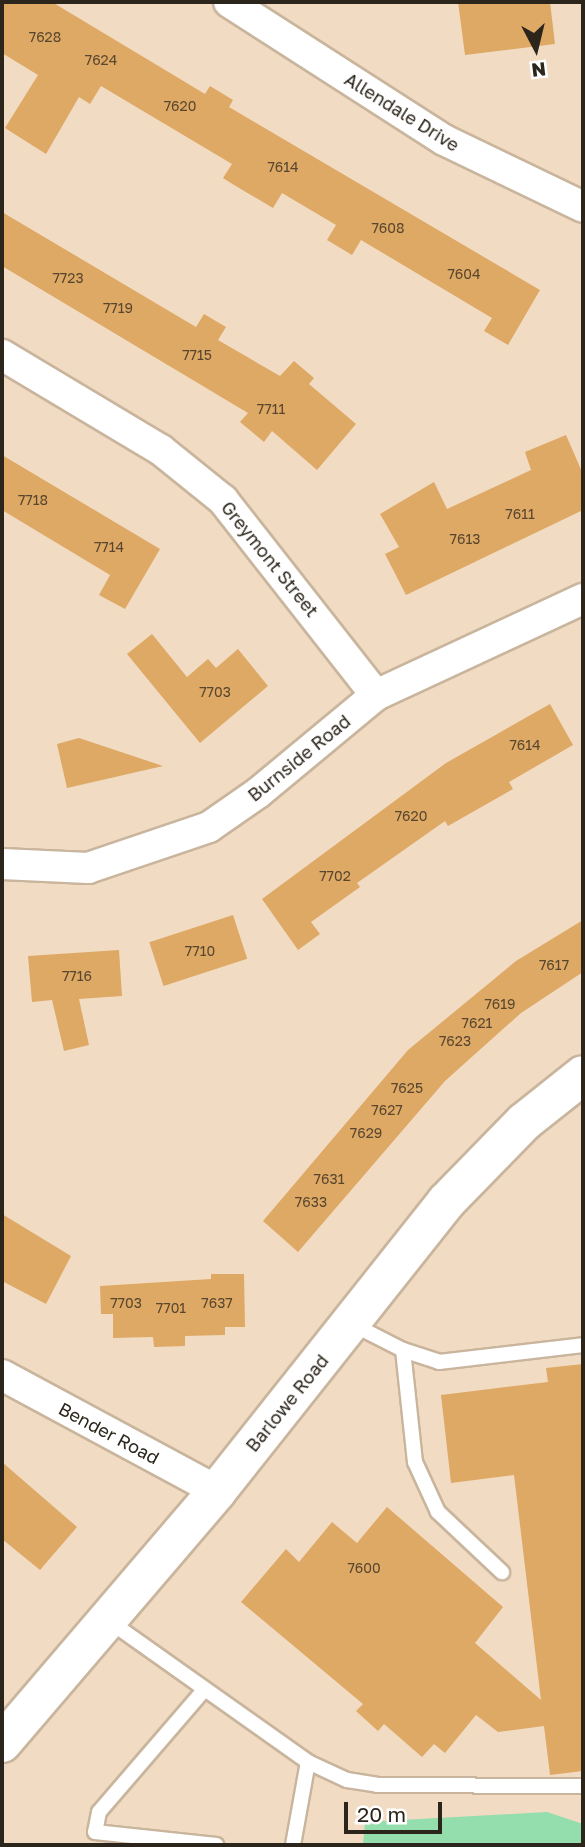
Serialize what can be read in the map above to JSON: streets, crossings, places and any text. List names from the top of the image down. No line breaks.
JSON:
{"streets":{"street":["Allendale Drive","Greymont Street","Burnside Road","Barlowe Road","Bender Road"]},"crossings":[["Greymont Street","Burnside Road"],["Barlowe Road","Bender Road"]],"house_numbers":["7628","7624","7620","7614","7608","7604","7723","7719","7715","7711","7718","7611","7613","7714","7703","7614","7620","7702","7710","7617","7716","7619","7621","7623","7625","7627","7629","7631","7633","7703","7637","7701","7600"],"scale_bar":"20 m","north":"bottom"}
